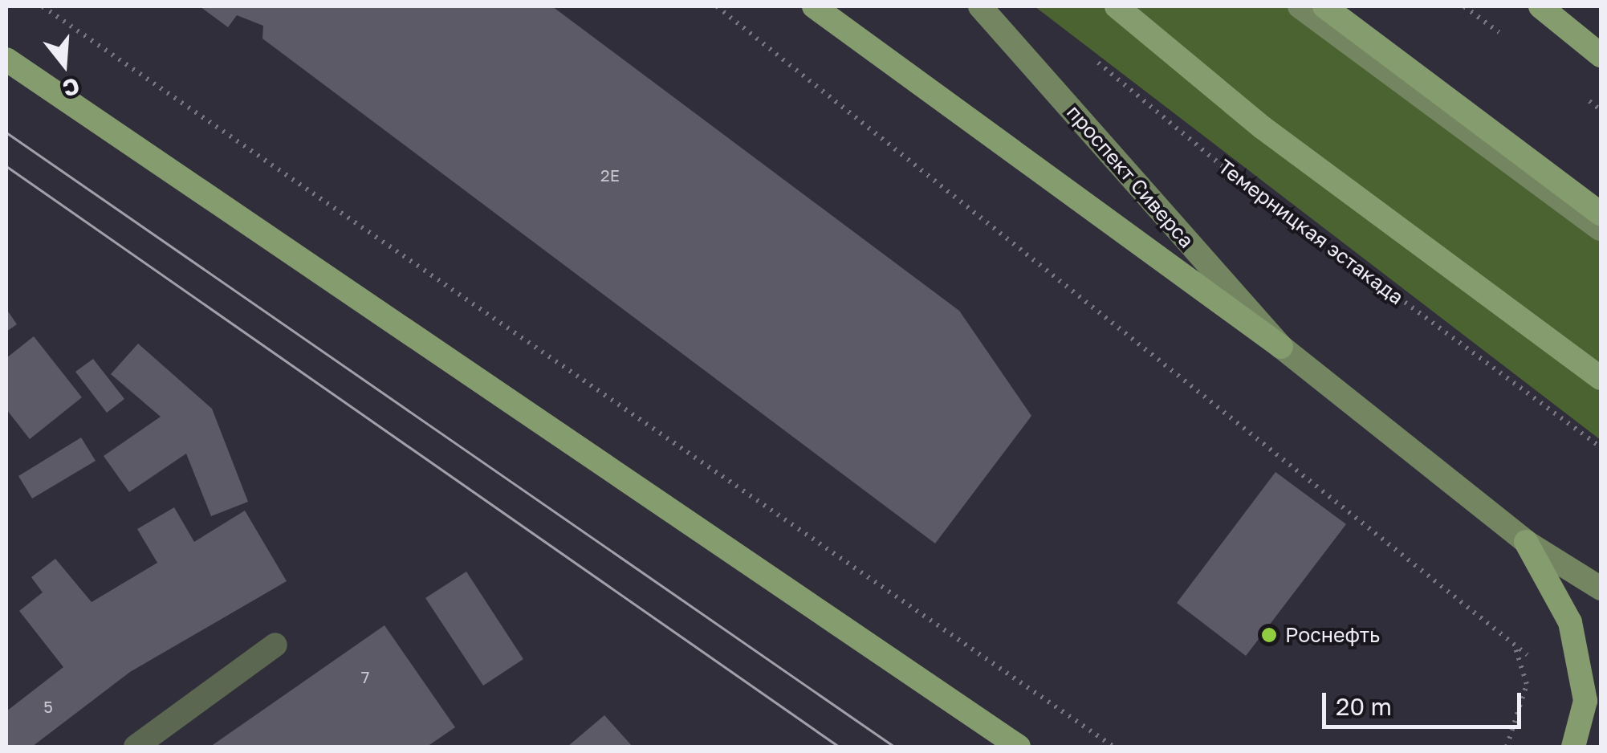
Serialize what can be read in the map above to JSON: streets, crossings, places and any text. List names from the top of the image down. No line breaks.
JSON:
{"streets":{"main road":["проспект Сиверса"],"path":["Темерницкая эстакада"]},"places":["Роснефть"],"house_numbers":["2Е","7","5"],"scale_bar":"20 m","north":"bottom"}
